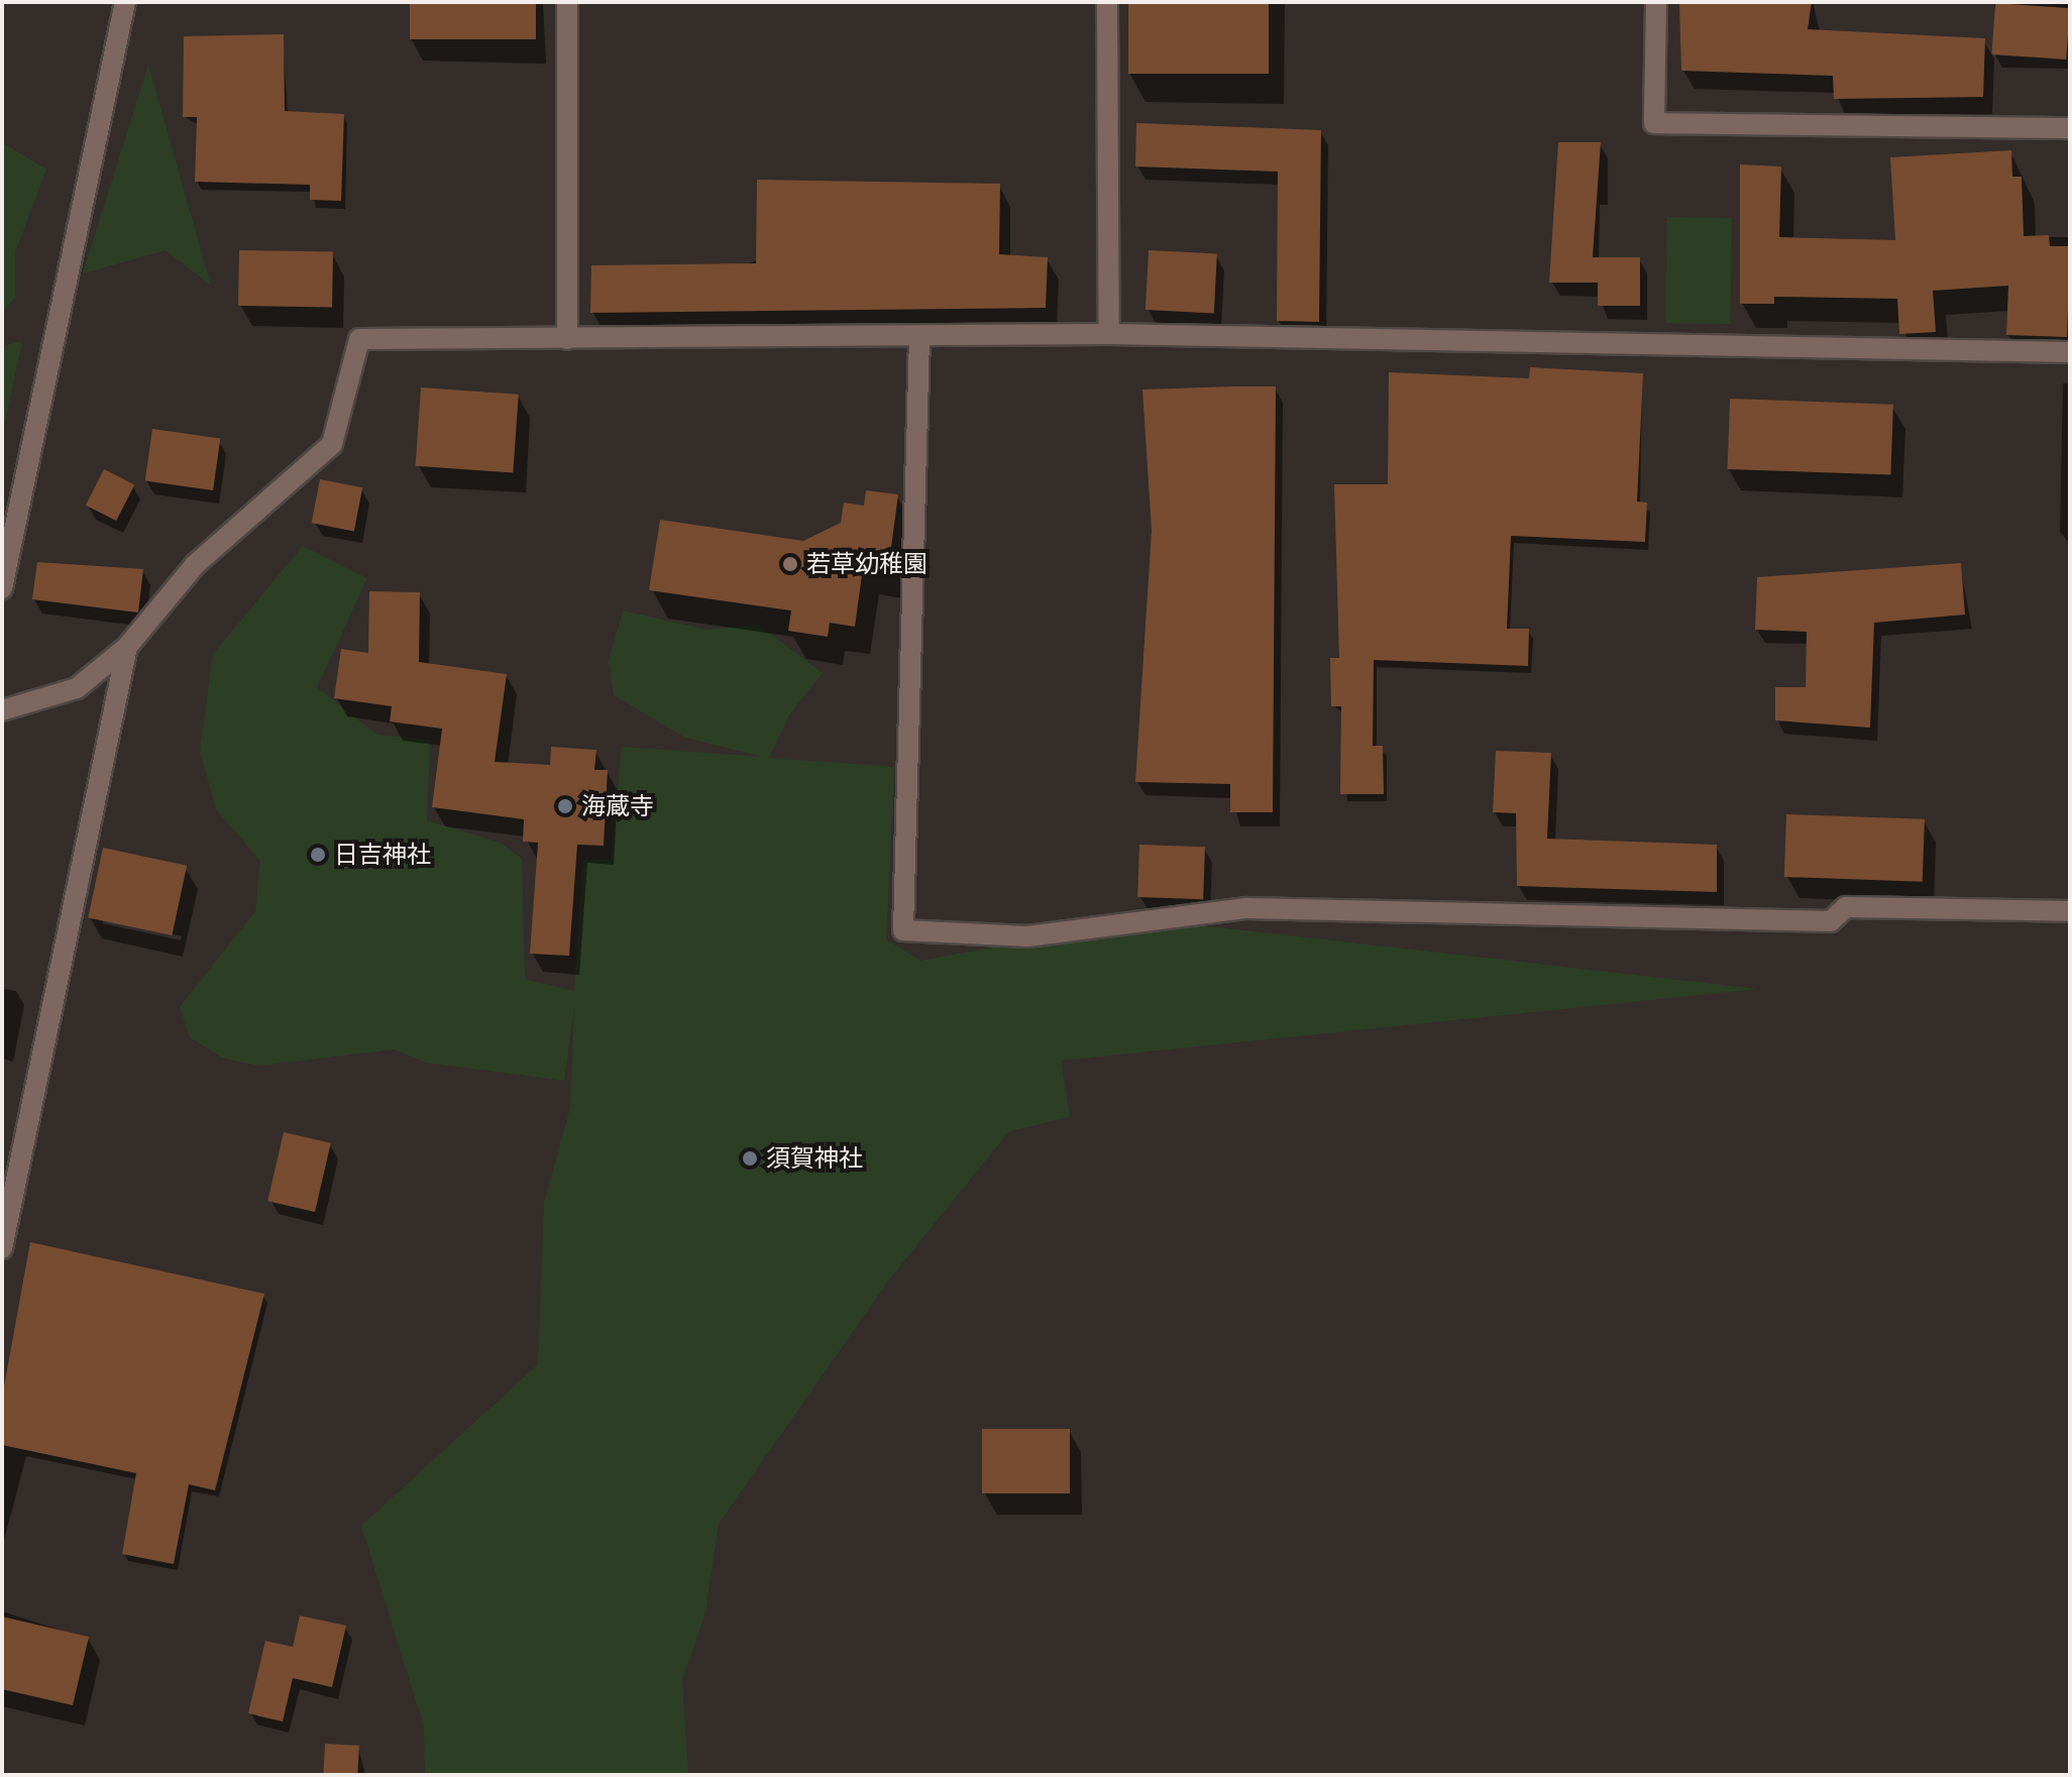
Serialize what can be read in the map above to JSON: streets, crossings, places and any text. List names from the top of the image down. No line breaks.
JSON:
{"places":["若草幼稚園","海蔵寺","日吉神社","須賀神社"]}
